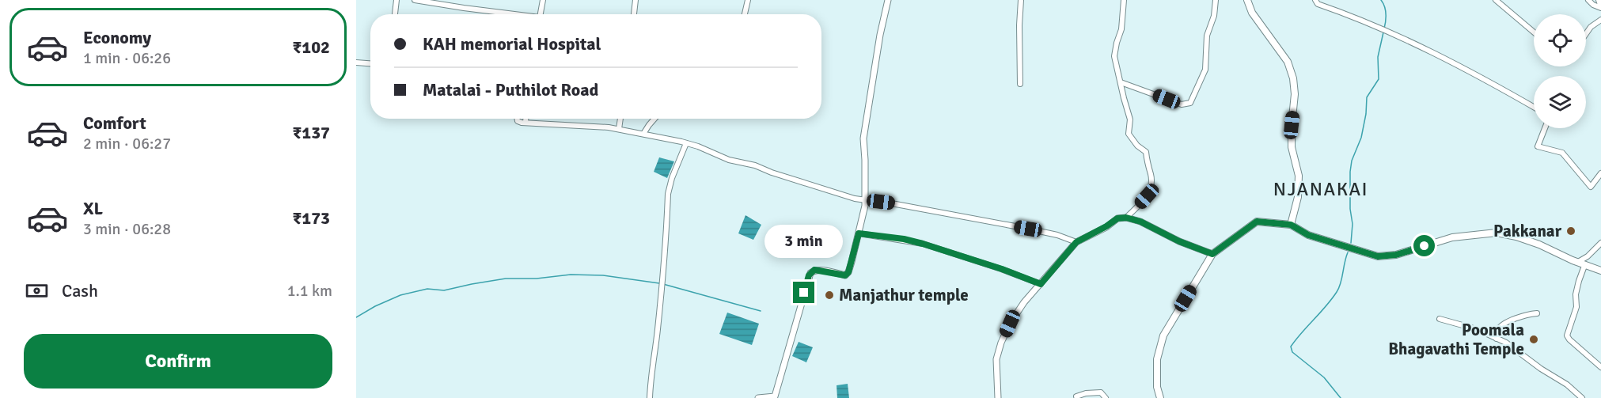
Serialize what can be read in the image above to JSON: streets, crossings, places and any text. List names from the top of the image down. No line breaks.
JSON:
{"districts":["NJANAKAI"],"places":["Pakkanar","Manjathur temple","Poomala Bhagavathi Temple"],"page":{"list":[{"name":"Economy","note":"1 min · 06:26","value":"₹102"},{"name":"Comfort","note":"2 min · 06:27","value":"₹137"},{"name":"XL","note":"3 min · 06:28","value":"₹173"}],"banner":["KAH memorial Hospital","Matalai - Puthilot Road"],"bubble":"3 min","pay":["Cash","1.1 km"],"buttons":"Confirm"}}
